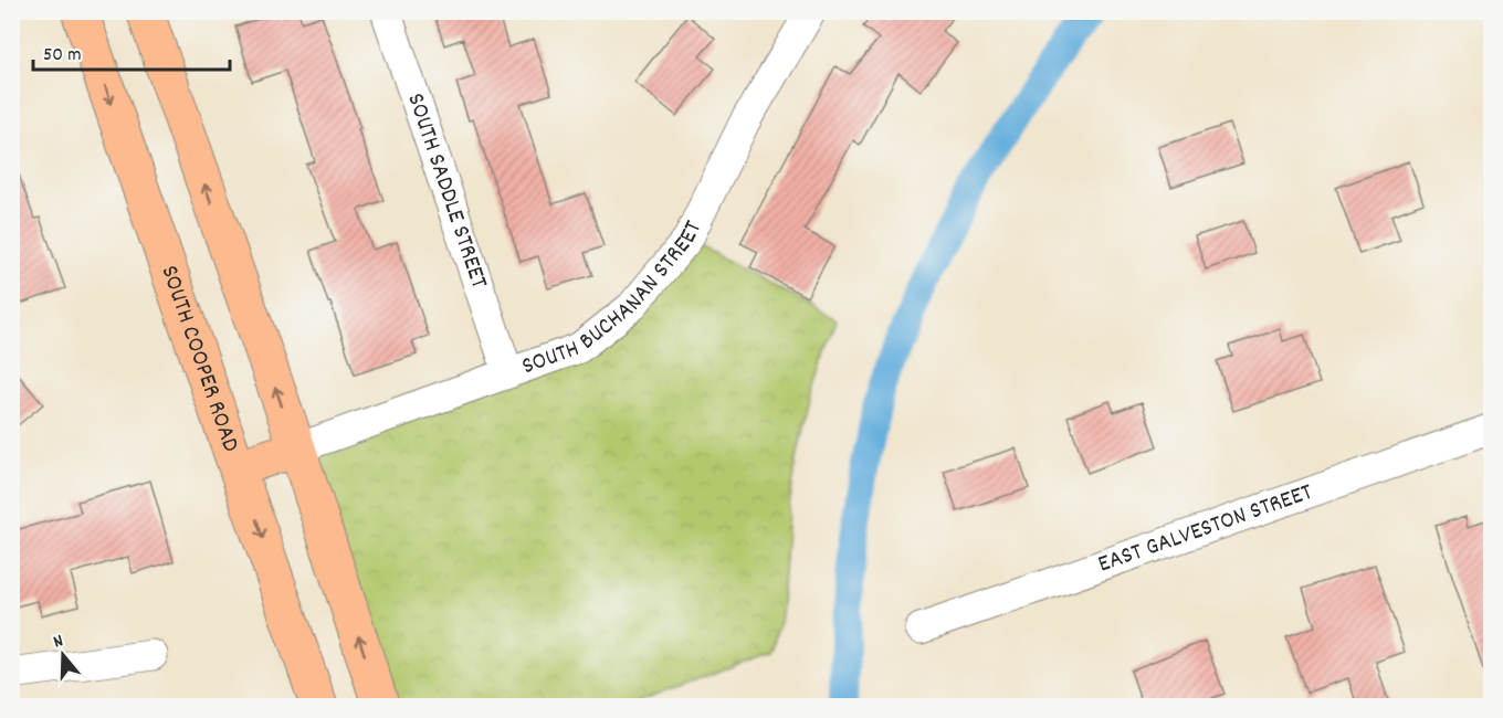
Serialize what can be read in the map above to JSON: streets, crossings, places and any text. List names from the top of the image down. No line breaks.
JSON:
{"streets":{"main road":["SOUTH COOPER ROAD"],"street":["SOUTH SADDLE STREET","SOUTH BUCHANAN STREET","EAST GALVESTON STREET"]},"crossings":[["SOUTH SADDLE STREET","SOUTH BUCHANAN STREET"]],"scale_bar":"50 m","north":"top"}
